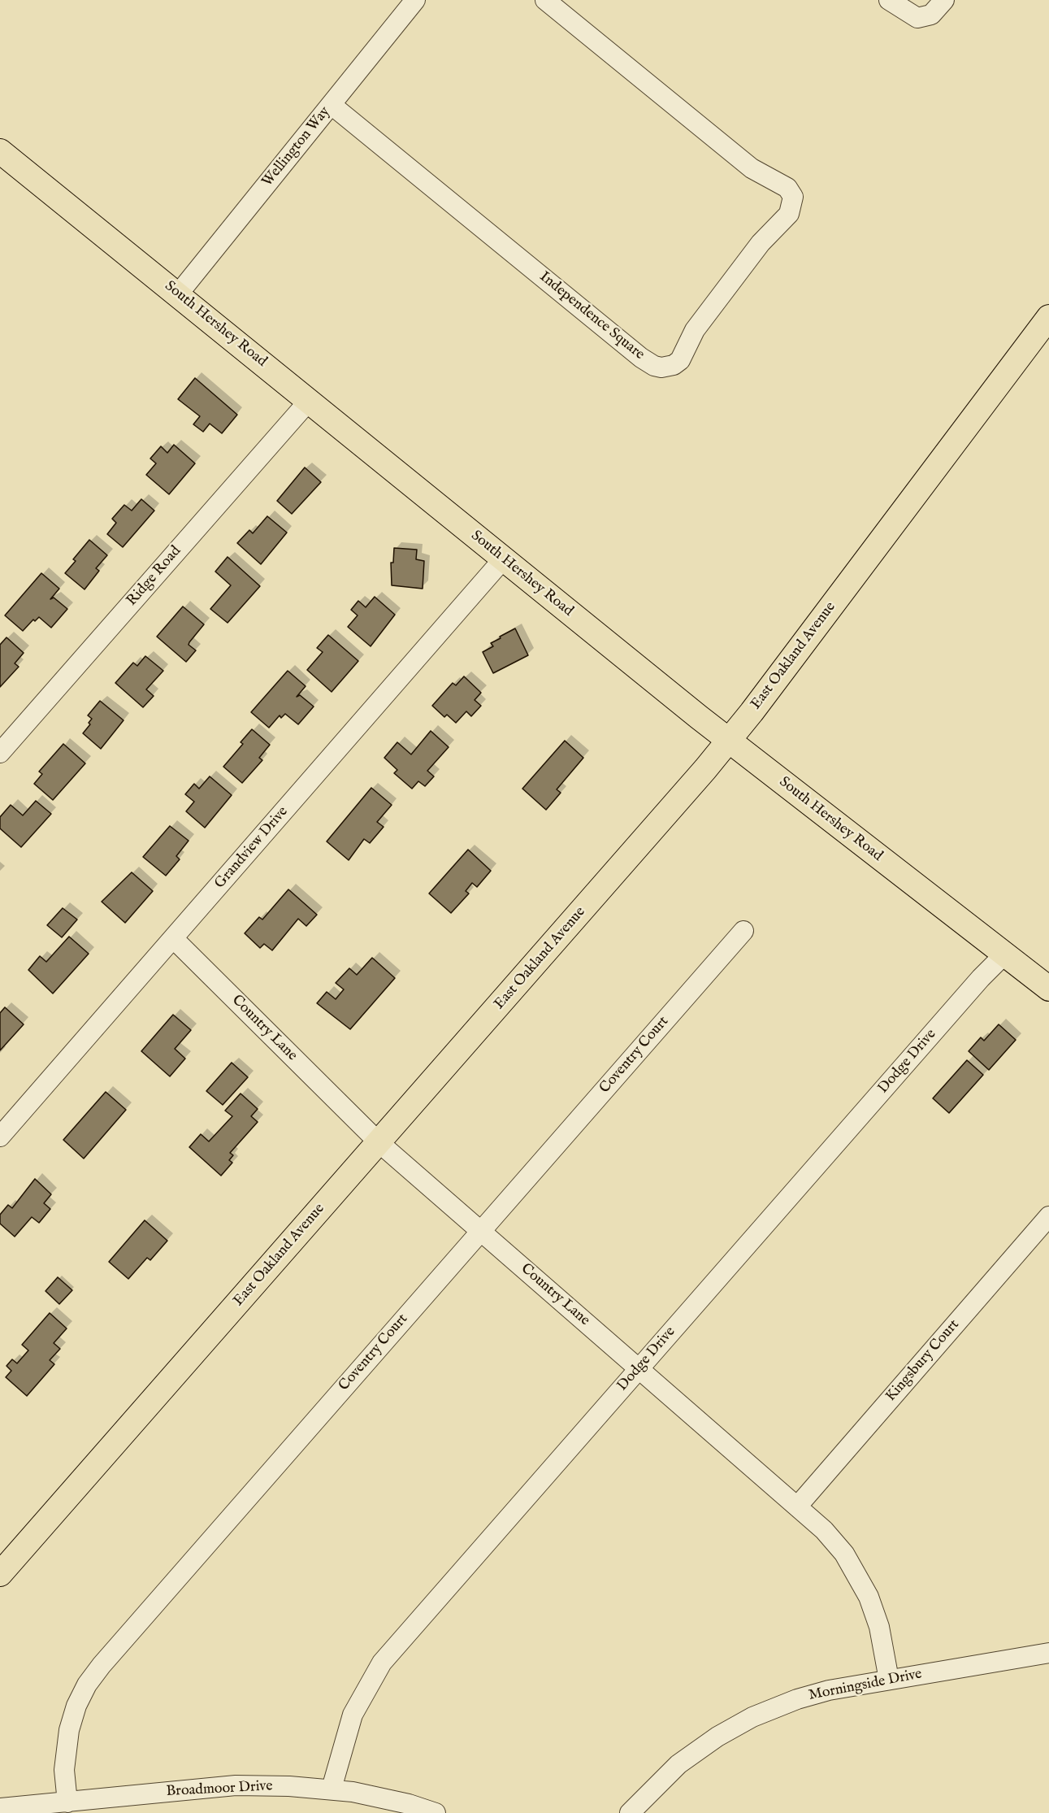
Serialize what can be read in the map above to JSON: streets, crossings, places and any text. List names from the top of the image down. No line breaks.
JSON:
{"streets":{"main road":["South Hershey Road","East Oakland Avenue"],"street":["Wellington Way","Independence Square","Ridge Road","Grandview Drive","Country Lane","Coventry Court","Dodge Drive","Kingsbury Court","Morningside Drive","Broadmoor Drive"]},"crossings":[["Wellington Way","Independence Square"],["Wellington Way","South Hershey Road"],["South Hershey Road","Ridge Road"],["South Hershey Road","East Oakland Avenue"],["South Hershey Road","Grandview Drive"],["South Hershey Road","Dodge Drive"],["East Oakland Avenue","Country Lane"],["Grandview Drive","Country Lane"],["Country Lane","Coventry Court"],["Country Lane","Dodge Drive"],["Country Lane","Kingsbury Court"],["Country Lane","Morningside Drive"],["Coventry Court","Broadmoor Drive"],["Dodge Drive","Broadmoor Drive"]]}
